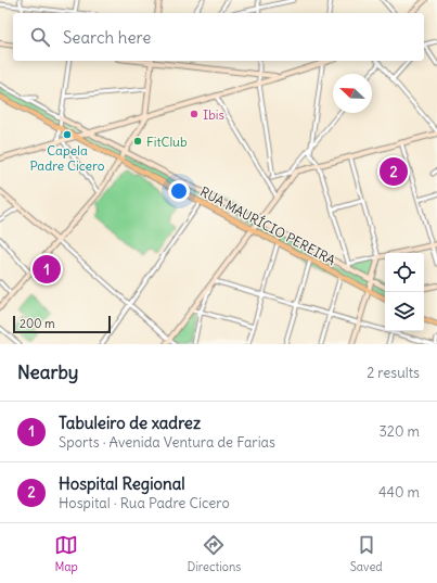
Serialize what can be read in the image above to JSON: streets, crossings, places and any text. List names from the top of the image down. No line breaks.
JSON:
{"streets":{"main road":["RUA MAURÍCIO PEREIRA"]},"places":["Ibis","Capela Padre Cicero","FitClub"],"scale_bar":"200 m","north":"top left","page":{"search":"Search here","pins":["2","1"],"scale":"200 m","heading":["Nearby","2 results"],"list":[{"mark":"1","name":"Tabuleiro de xadrez","note":"Sports · Avenida Ventura de Farias","value":"320 m"},{"mark":"2","name":"Hospital Regional","note":"Hospital · Rua Padre Cícero","value":"440 m"}],"nav":["Map","Directions","Saved"]}}
